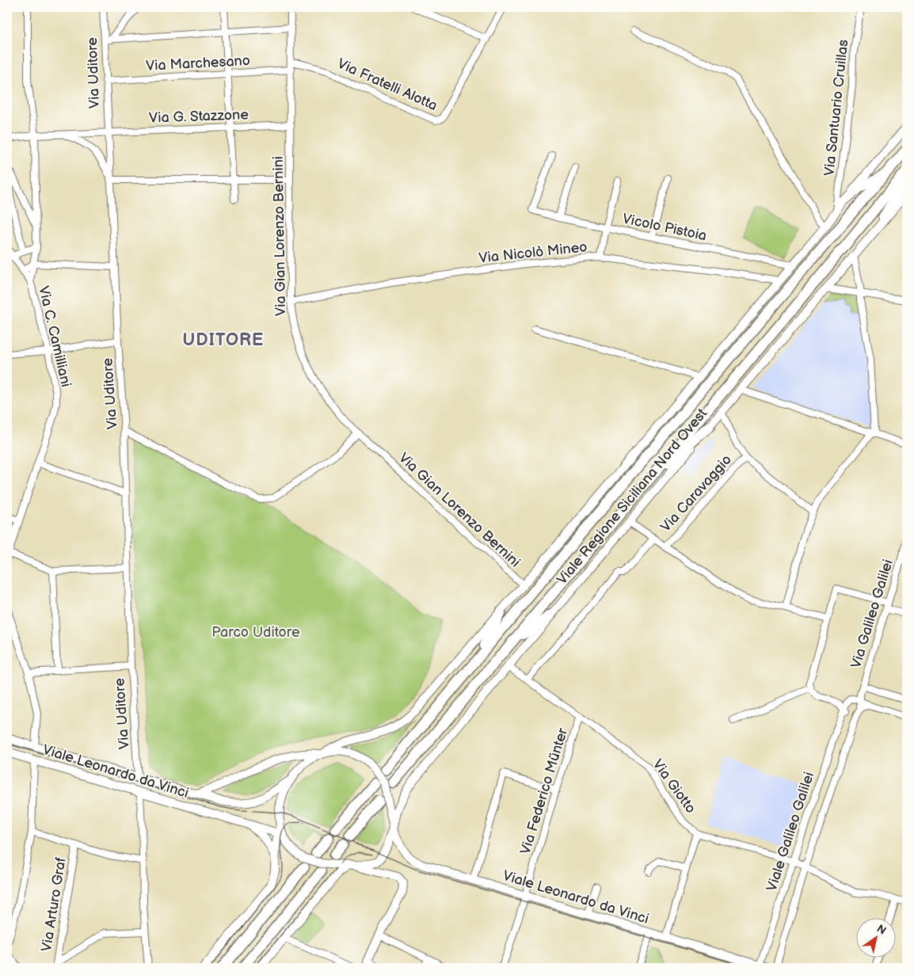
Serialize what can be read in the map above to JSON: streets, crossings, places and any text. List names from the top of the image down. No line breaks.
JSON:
{"streets":{"main road":["Viale Regione Siciliana Nord Ovest"],"street":["Via Marchesano","Via Uditore","Via Fratelli Alotta","Via Santuario Cruillas","Via G. Stazzone","Vicolo Pistoia","Via Gian Lorenzo Bernini","Via Nicolò Mineo","Via C. Camilliani","Via Caravaggio","Via Galileo Galilei","Viale Leonardo da Vinci","Via Giotto","Via Federico Münter","Viale Galileo Galilei","Via Arturo Graf"]},"crossings":[["Via Marchesano","Via Uditore"],["Via Marchesano","Via Fratelli Alotta"],["Via Marchesano","Via Gian Lorenzo Bernini"],["Via Uditore","Via G. Stazzone"],["Via Uditore","Viale Leonardo da Vinci"],["Via Fratelli Alotta","Via Gian Lorenzo Bernini"],["Via G. Stazzone","Via Gian Lorenzo Bernini"],["Via Gian Lorenzo Bernini","Via Nicolò Mineo"],["Viale Regione Siciliana Nord Ovest","Viale Leonardo da Vinci"],["Viale Regione Siciliana Nord Ovest","Via Giotto"],["Via Galileo Galilei","Viale Galileo Galilei"],["Viale Leonardo da Vinci","Via Federico Münter"],["Viale Leonardo da Vinci","Viale Galileo Galilei"],["Via Giotto","Via Federico Münter"],["Via Giotto","Viale Galileo Galilei"]],"districts":["UDITORE"],"parks":["Parco Uditore"],"north":"top right"}
